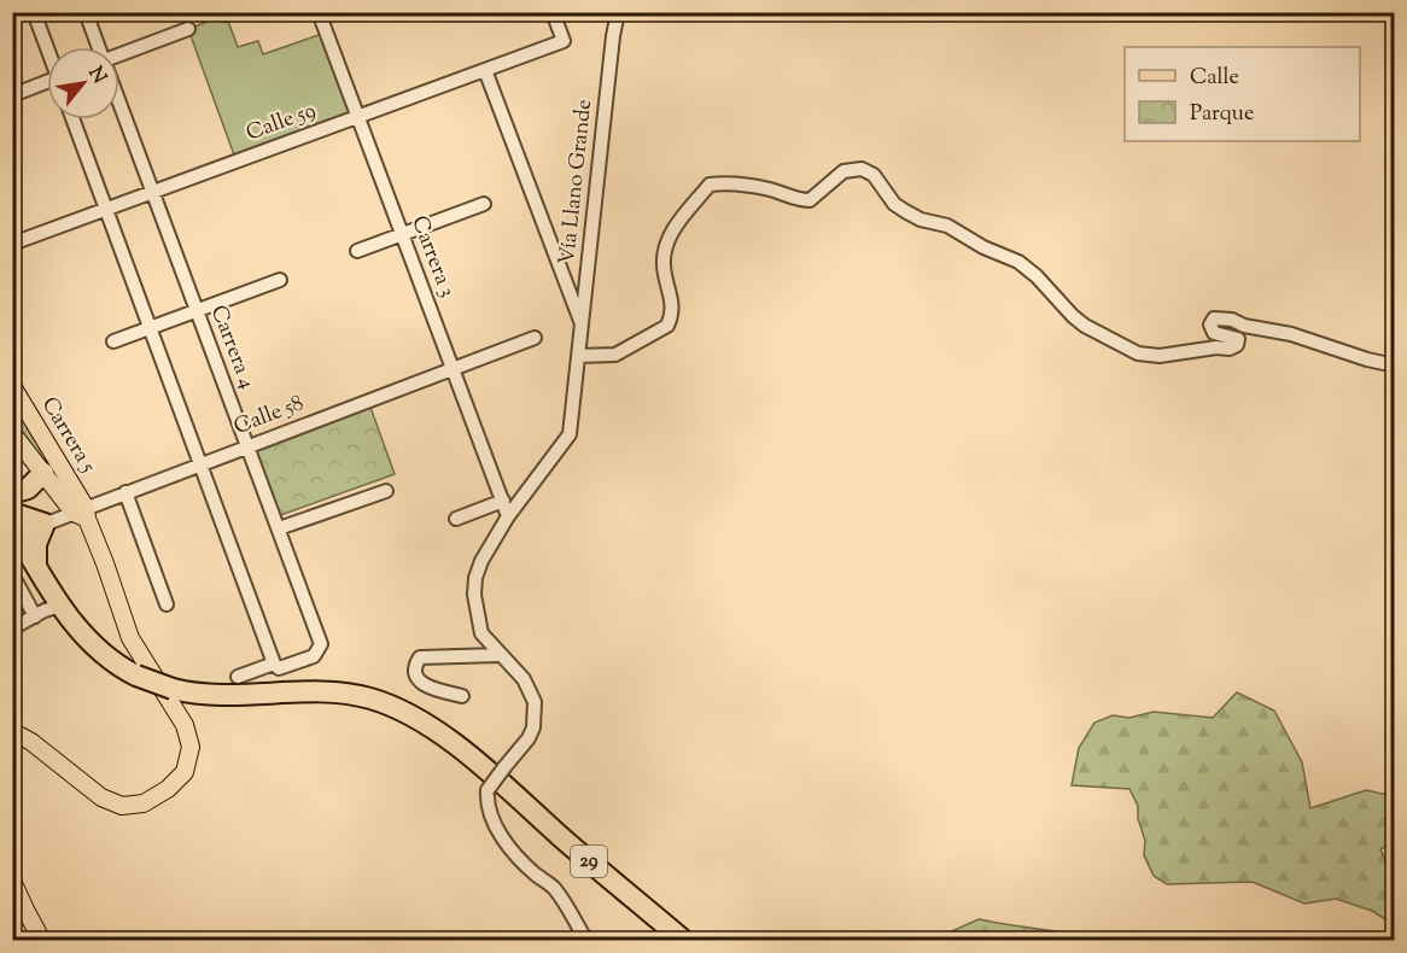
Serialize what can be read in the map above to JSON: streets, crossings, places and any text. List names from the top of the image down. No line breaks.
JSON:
{"streets":{"highway":["29"],"main road":["Carrera 5"],"street":["Calle 59","Vía Llano Grande","Carrera 3","Carrera 4","Calle 58"]},"crossings":[["Calle 59","Carrera 3"],["Calle 59","Carrera 4"],["Vía Llano Grande","Carrera 3"],["Carrera 3","Calle 58"],["Carrera 4","Calle 58"],["Calle 58","Carrera 5"],["Calle 58","29"]],"legend":["Calle","Parque"],"north":"top right"}
